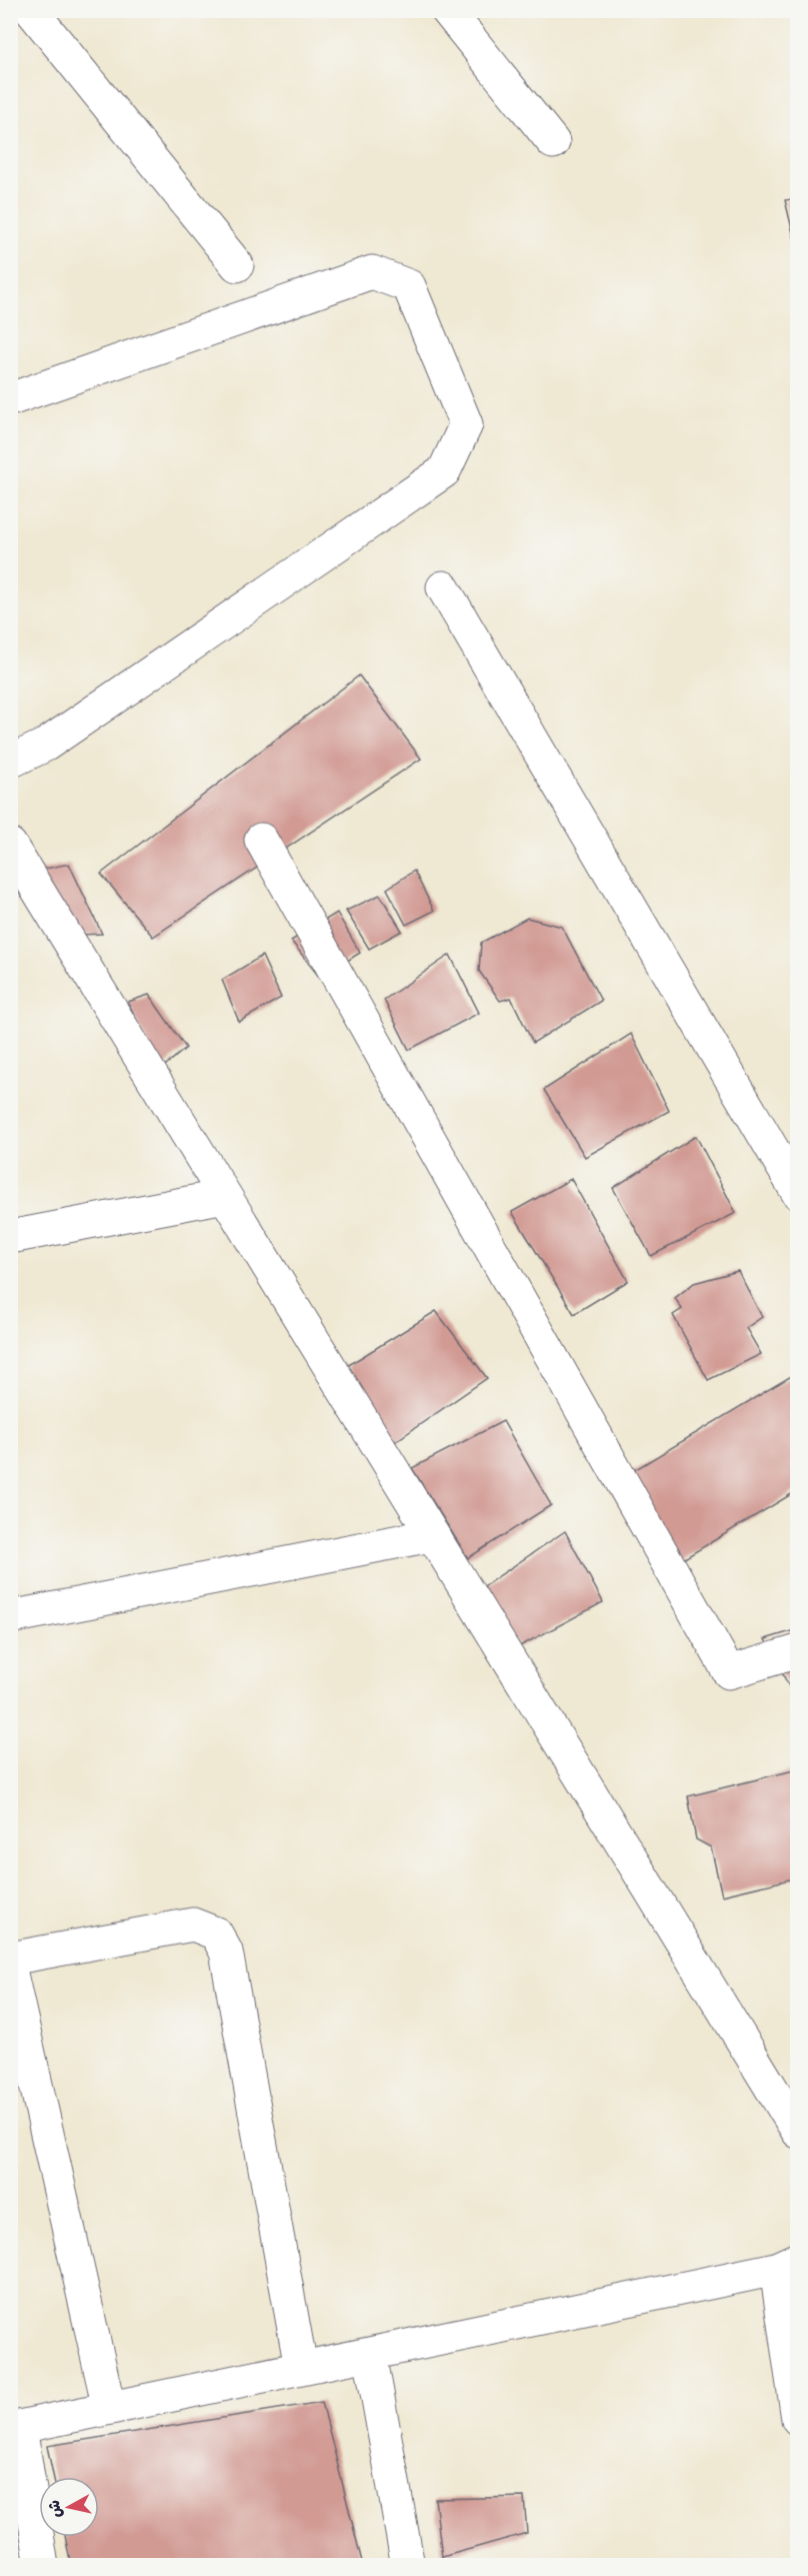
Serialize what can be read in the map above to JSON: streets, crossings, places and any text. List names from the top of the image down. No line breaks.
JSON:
{"north":"left"}
